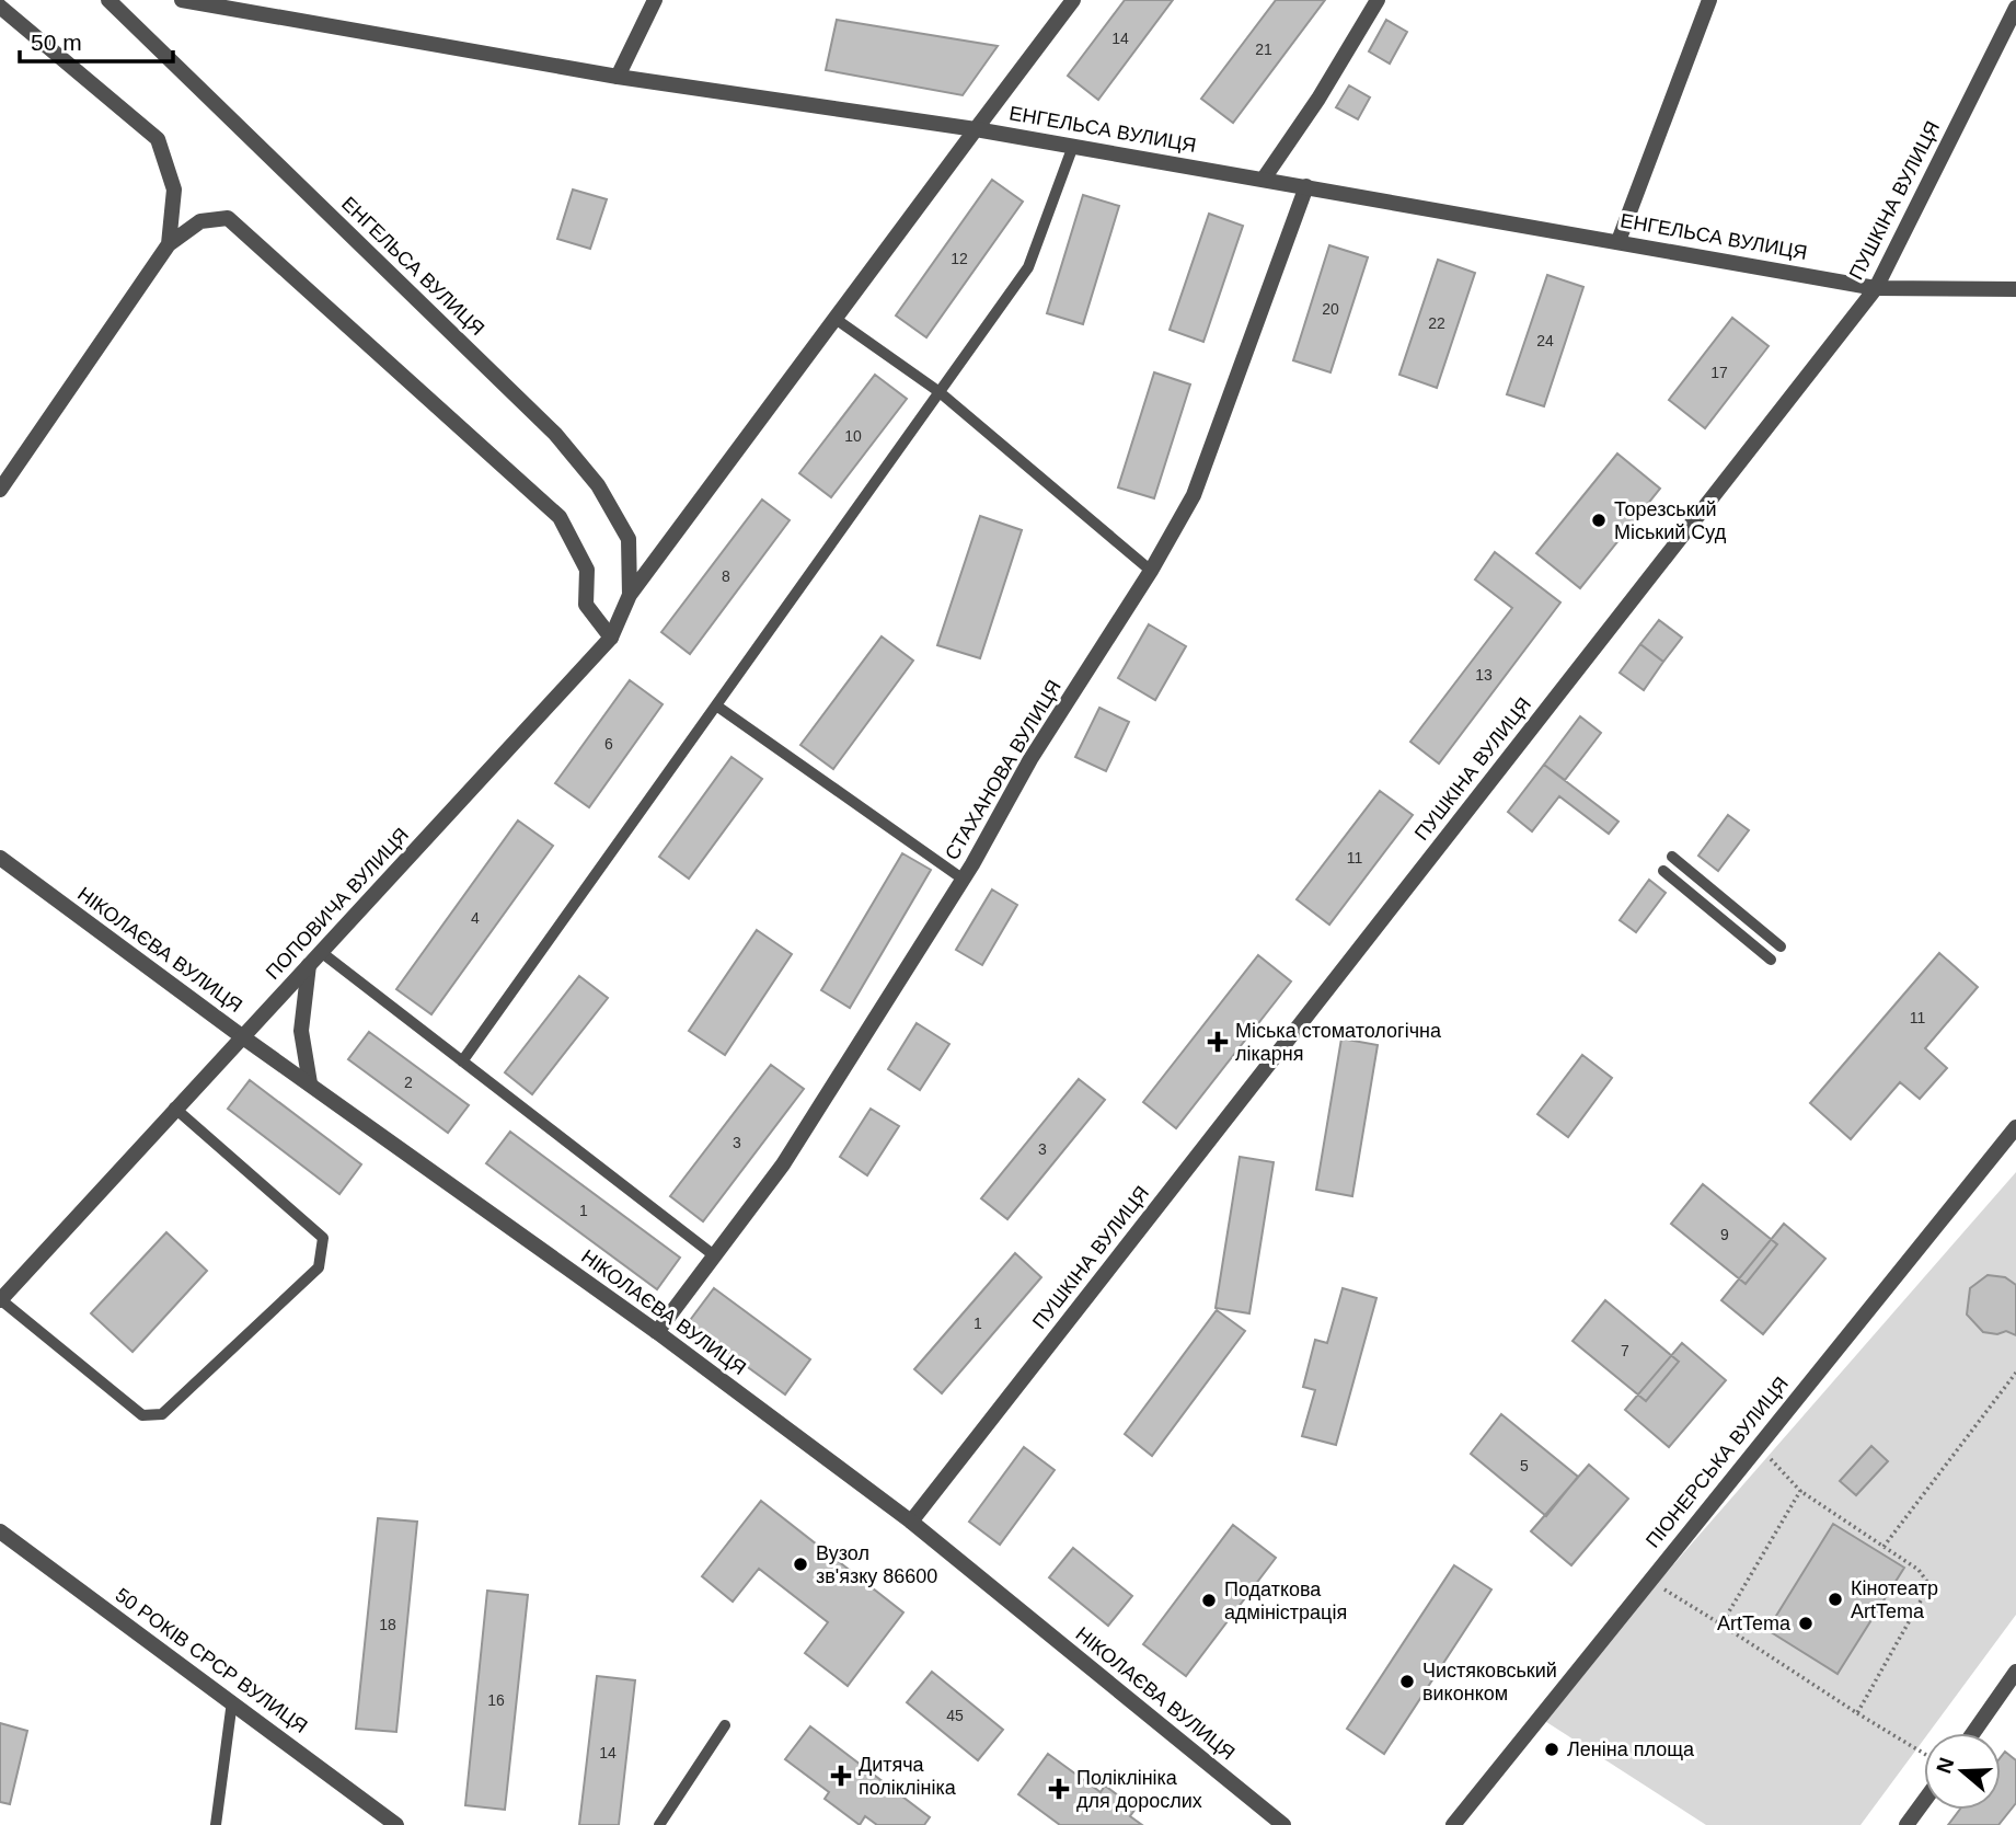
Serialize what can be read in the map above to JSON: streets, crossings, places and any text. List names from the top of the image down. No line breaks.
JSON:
{"streets":{"street":["ЕНГЕЛЬСА ВУЛИЦЯ","ПУШКІНА ВУЛИЦЯ","СТАХАНОВА ВУЛИЦЯ","ПОПОВИЧА ВУЛИЦЯ","НІКОЛАЄВА ВУЛИЦЯ","ПІОНЕРСЬКА ВУЛИЦЯ","50 РОКІВ СРСР ВУЛИЦЯ"]},"crossings":[["ЕНГЕЛЬСА ВУЛИЦЯ","ПУШКІНА ВУЛИЦЯ"],["ЕНГЕЛЬСА ВУЛИЦЯ","СТАХАНОВА ВУЛИЦЯ"],["ЕНГЕЛЬСА ВУЛИЦЯ","ПОПОВИЧА ВУЛИЦЯ"],["ПУШКІНА ВУЛИЦЯ","НІКОЛАЄВА ВУЛИЦЯ"],["СТАХАНОВА ВУЛИЦЯ","НІКОЛАЄВА ВУЛИЦЯ"],["ПОПОВИЧА ВУЛИЦЯ","НІКОЛАЄВА ВУЛИЦЯ"]],"places":{"other":["Торезський Міський Суд","Вузол зв'язку 86600","Кінотеатр ArtTema","Податкова адміністрація","ArtTema","Чистяковський виконком","Леніна площа"],"health":["Міська стоматологічна лікарня","Дитяча поліклініка","Поліклініка для дорослих"]},"house_numbers":["14","21","12","20","22","24","17","10","8","13","6","11","4","11","2","3","3","1","9","1","7","5","18","16","45","14"],"scale_bar":"50 m","north":"left"}
